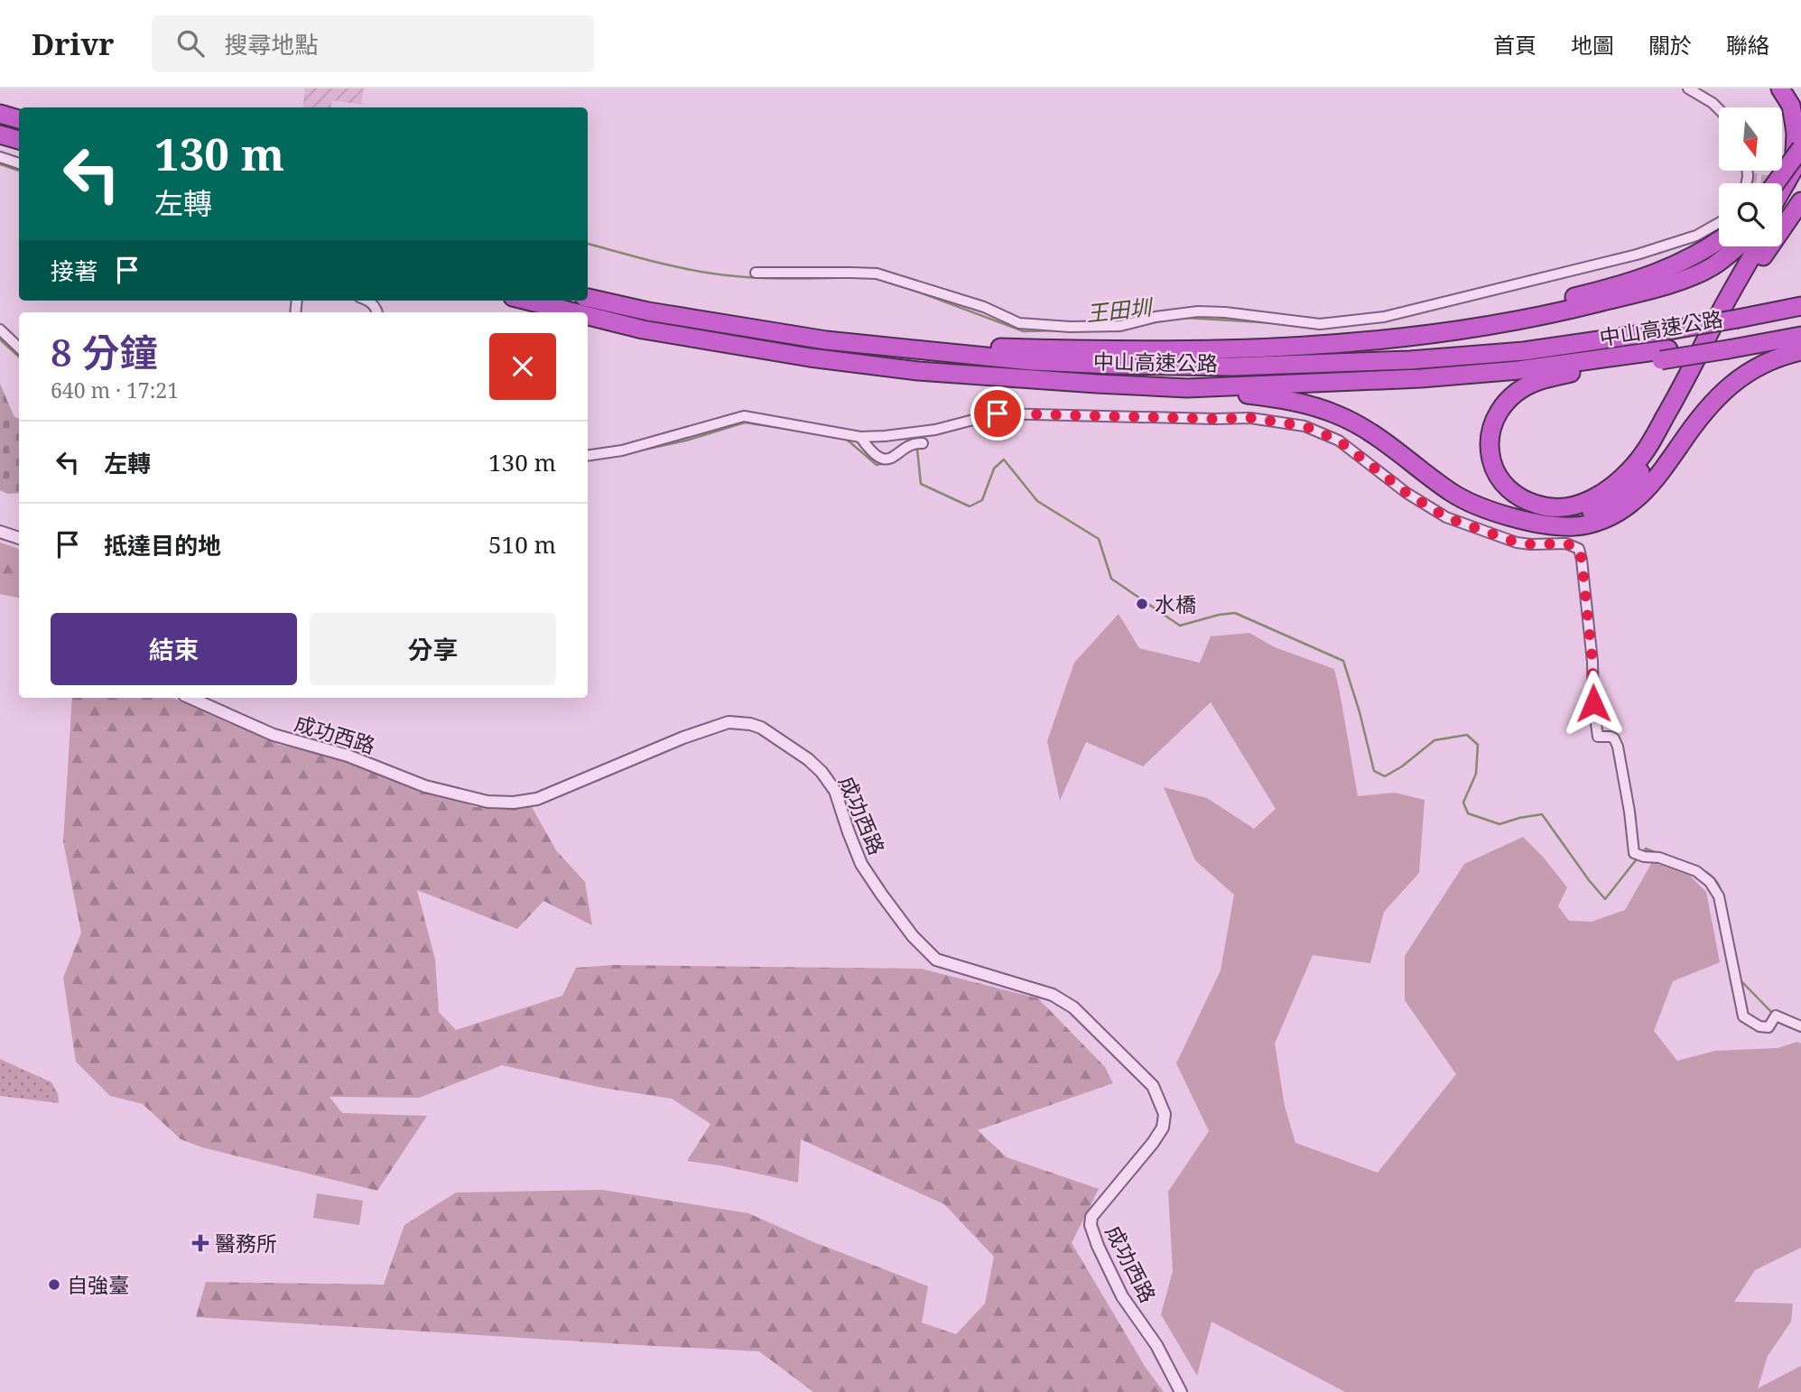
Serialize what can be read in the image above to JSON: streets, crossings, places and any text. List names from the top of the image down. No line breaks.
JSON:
{"streets":{"highway":["中山高速公路"],"street":["成功西路"]},"water":["王田圳"],"places":{"other":["水橋","自強臺"],"health":["醫務所"]},"north":"bottom","page":{"header":"Drivr","search":"搜尋地點","nav":["首頁","地圖","關於","聯絡"],"turn":["130 m","左轉"],"then":"接著","heading":["8 分鐘","640 m · 17:21"],"list":[{"name":"左轉","value":"130 m"},{"name":"抵達目的地","value":"510 m"}],"buttons":["結束","分享"]}}
